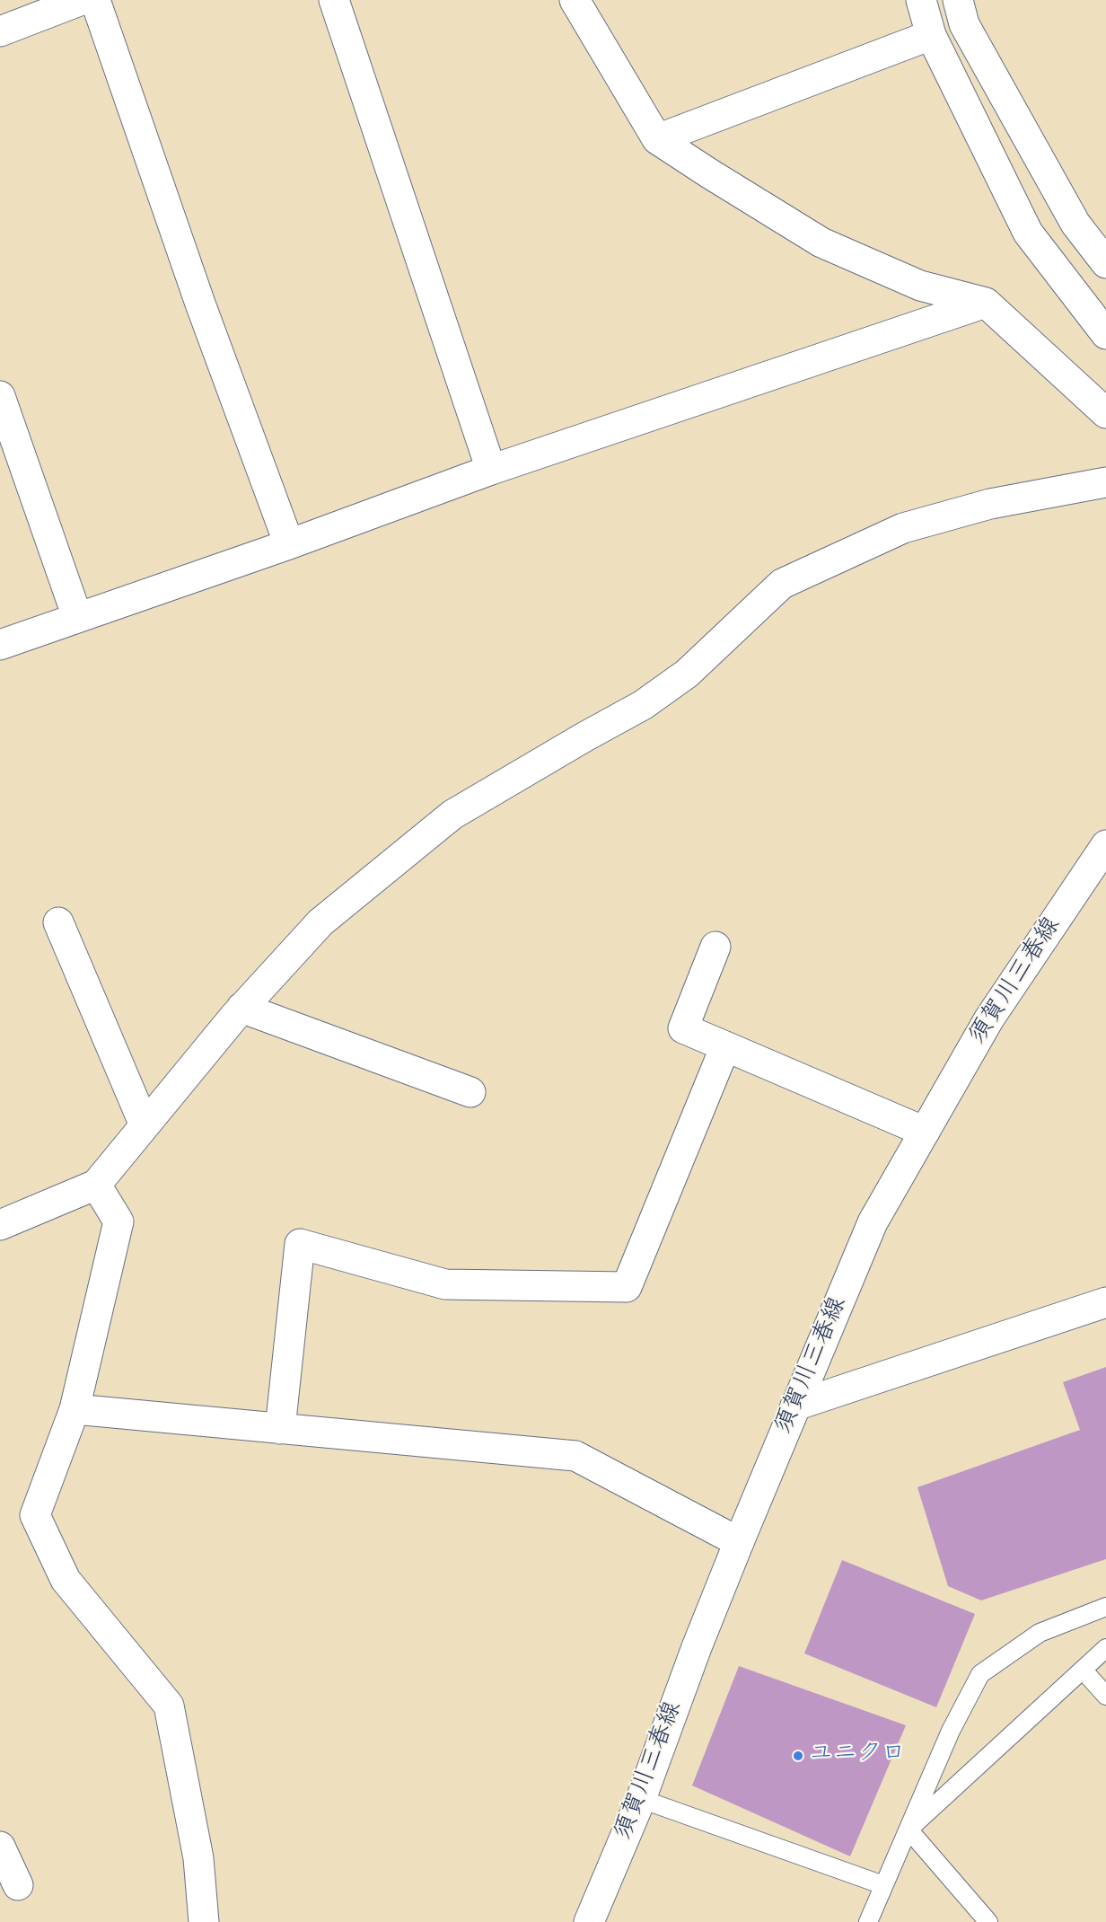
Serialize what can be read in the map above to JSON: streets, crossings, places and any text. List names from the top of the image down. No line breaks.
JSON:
{"streets":{"street":["須賀川三春線"]},"places":["ユニクロ"]}
